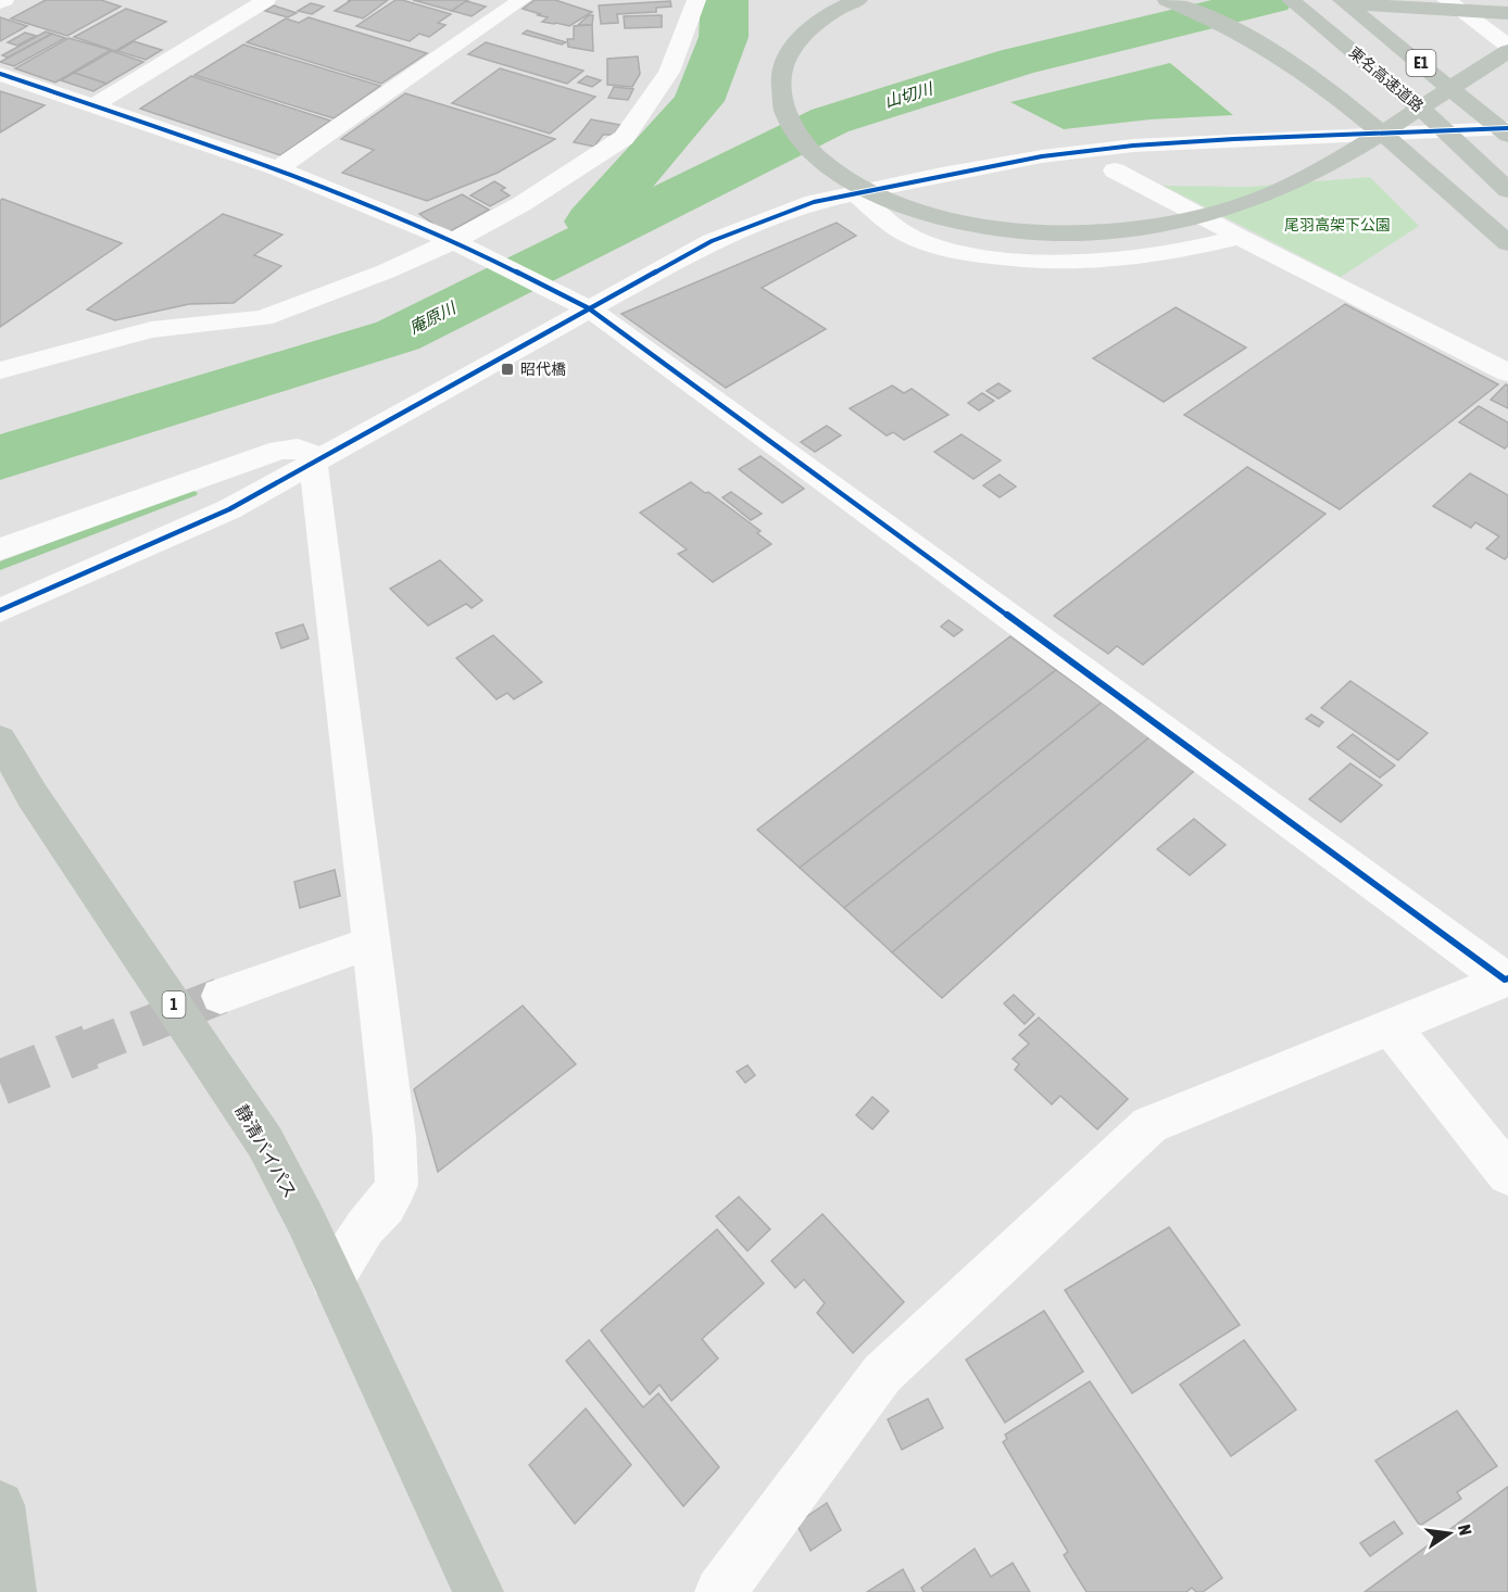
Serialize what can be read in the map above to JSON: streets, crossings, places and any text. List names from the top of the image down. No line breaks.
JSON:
{"streets":{"highway":["E1","東名高速道路","1","静清バイパス"]},"water":["山切川","庵原川"],"parks":["尾羽高架下公園"],"places":{"transit":["昭代橋"]},"north":"right"}
